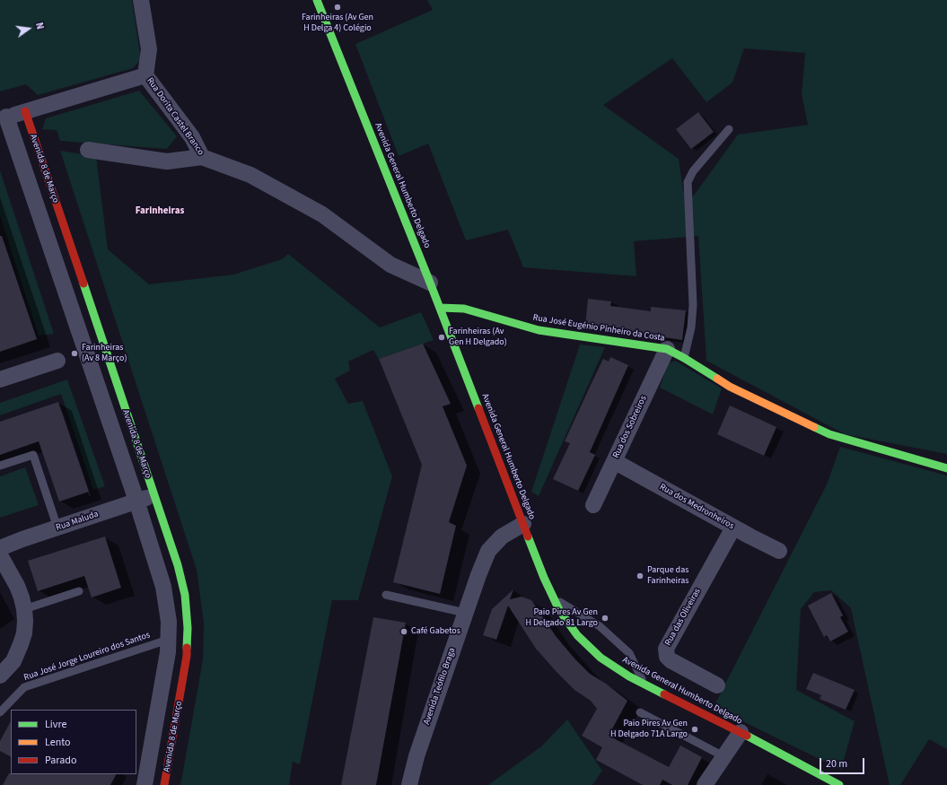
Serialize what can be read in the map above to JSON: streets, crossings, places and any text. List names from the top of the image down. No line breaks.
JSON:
{"streets":{"street":["Rua Dorita Castel Branco","Avenida 8 de Março","Avenida General Humberto Delgado","Rua José Eugénio Pinheiro da Costa","Rua dos Sobreiros","Rua dos Medronheiros","Rua Maluda","Rua das Oliveiras","Avenida Teófilo Braga"],"lane":["Rua José Jorge Loureiro dos Santos"]},"crossings":[["Rua Dorita Castel Branco","Avenida 8 de Março"],["Rua Dorita Castel Branco","Avenida General Humberto Delgado"],["Avenida 8 de Março","Rua Maluda"],["Avenida 8 de Março","Rua José Jorge Loureiro dos Santos"],["Avenida General Humberto Delgado","Rua José Eugénio Pinheiro da Costa"],["Avenida General Humberto Delgado","Avenida Teófilo Braga"],["Rua José Eugénio Pinheiro da Costa","Rua dos Sobreiros"],["Rua dos Sobreiros","Rua dos Medronheiros"],["Rua dos Medronheiros","Rua das Oliveiras"]],"districts":["Farinheiras"],"places":["Farinheiras (Av Gen H Delga 4) Colégio","Farinheiras (Av Gen H Delgado)","Farinheiras (Av 8 Março)","Parque das Farinheiras","Paio Pires Av Gen H Delgado 81 Largo","Café Gabetos","Paio Pires Av Gen H Delgado 71A Largo"],"legend":["Livre","Lento","Parado"],"scale_bar":"20 m","north":"right"}
